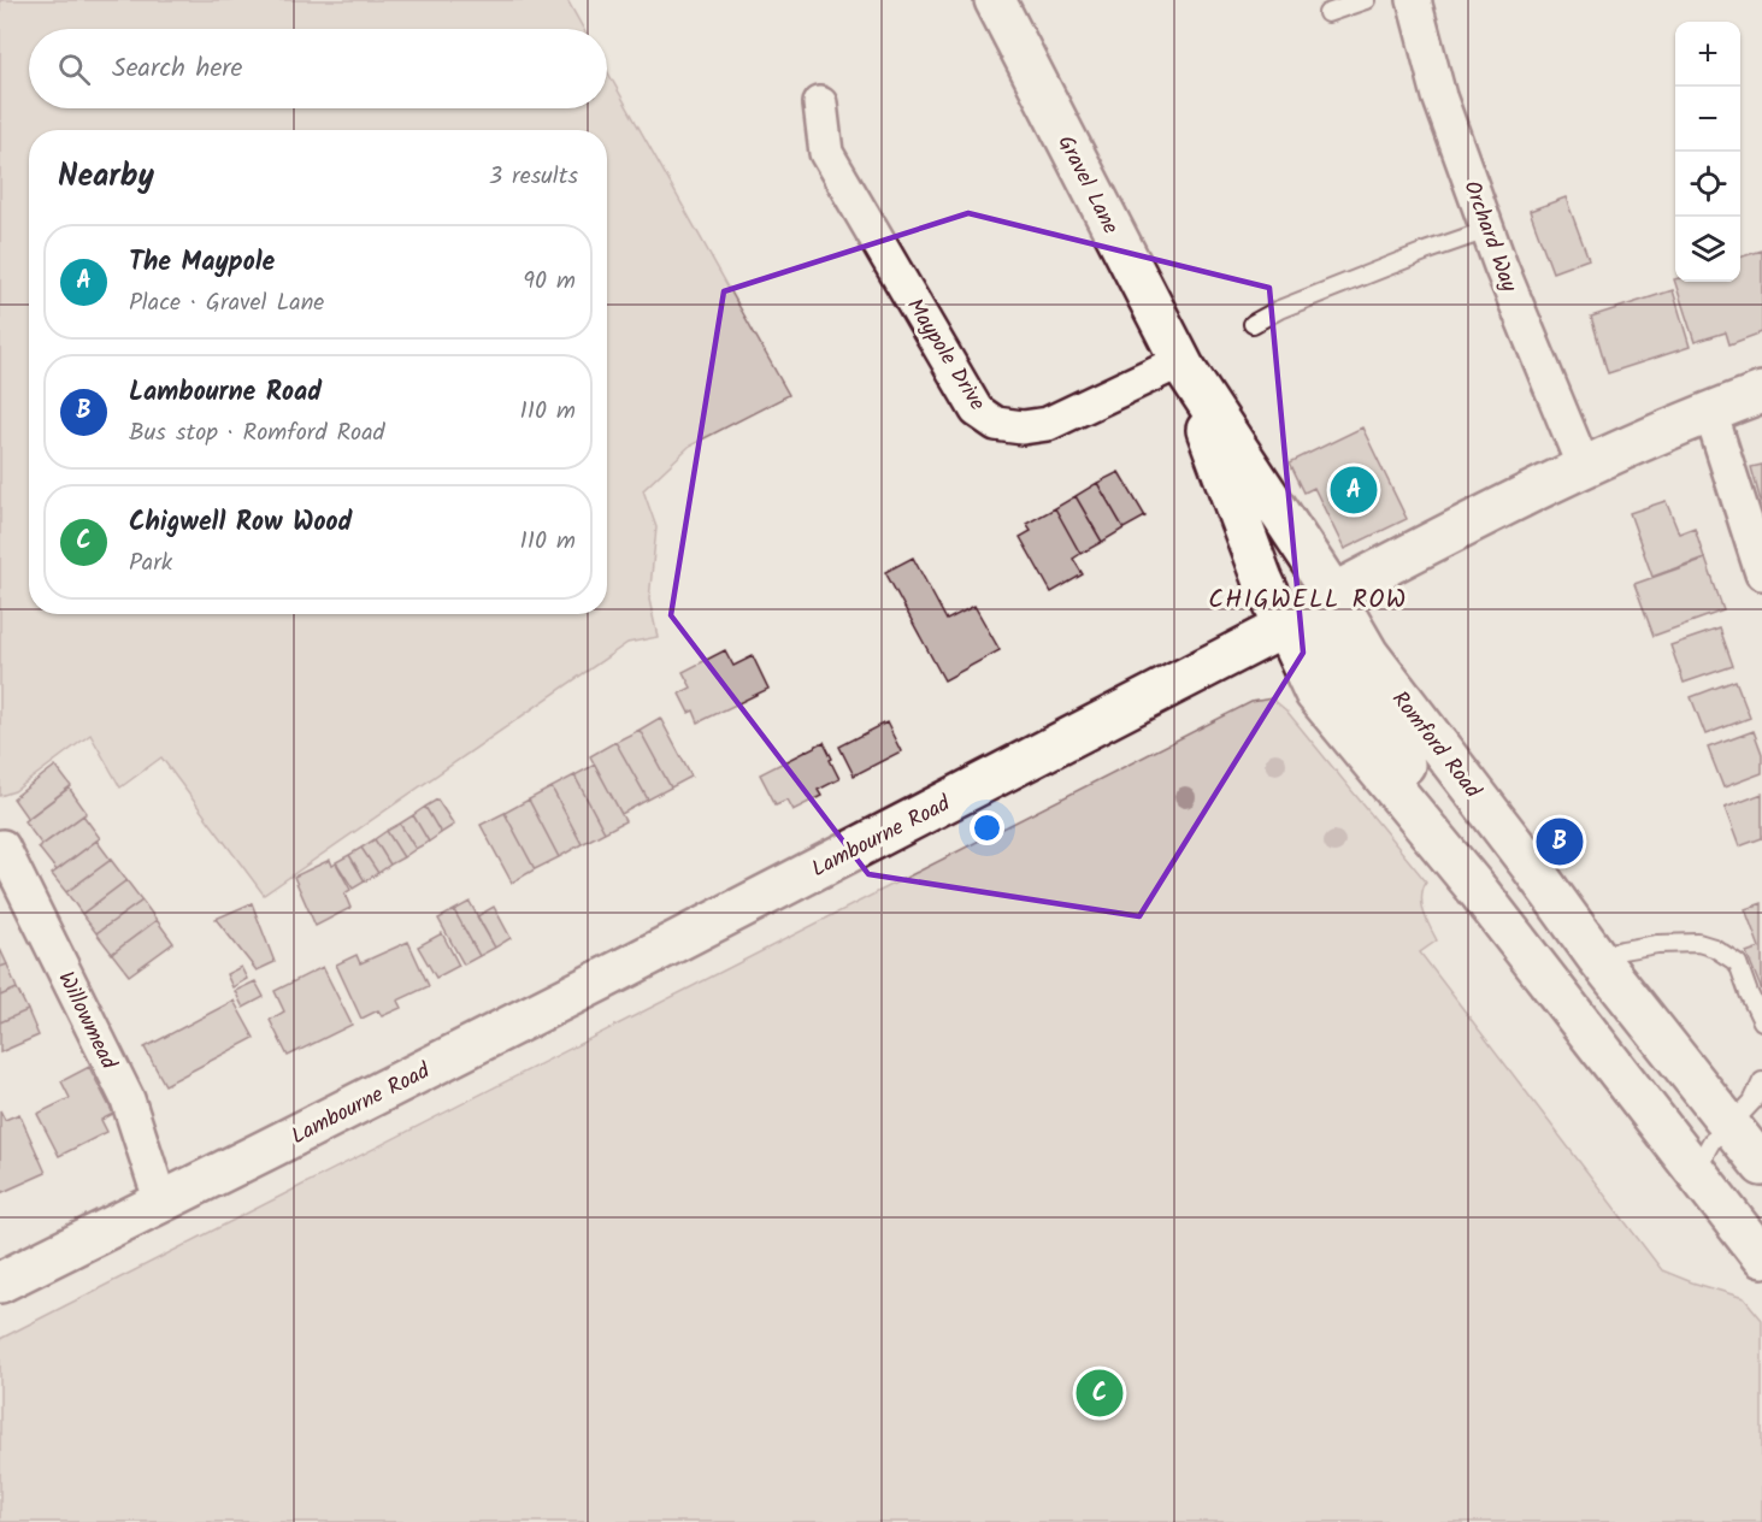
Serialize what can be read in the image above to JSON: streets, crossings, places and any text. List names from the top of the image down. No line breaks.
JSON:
{"streets":{"main road":["Gravel Lane","Romford Road","Lambourne Road"],"street":["Orchard Way","Maypole Drive","Willowmead"]},"crossings":[["Gravel Lane","Maypole Drive"],["Gravel Lane","Romford Road"],["Gravel Lane","Lambourne Road"],["Orchard Way","Lambourne Road"],["Romford Road","Lambourne Road"],["Lambourne Road","Willowmead"]],"districts":["CHIGWELL ROW"],"page":{"map_buttons":["+","−"],"search":"Search here","heading":["Nearby","3 results"],"list":[{"mark":"A","name":"The Maypole","note":"Place · Gravel Lane","value":"90 m"},{"mark":"B","name":"Lambourne Road","note":"Bus stop · Romford Road","value":"110 m"},{"mark":"C","name":"Chigwell Row Wood","note":"Park","value":"110 m"}],"pins":["A","B","C"]}}
